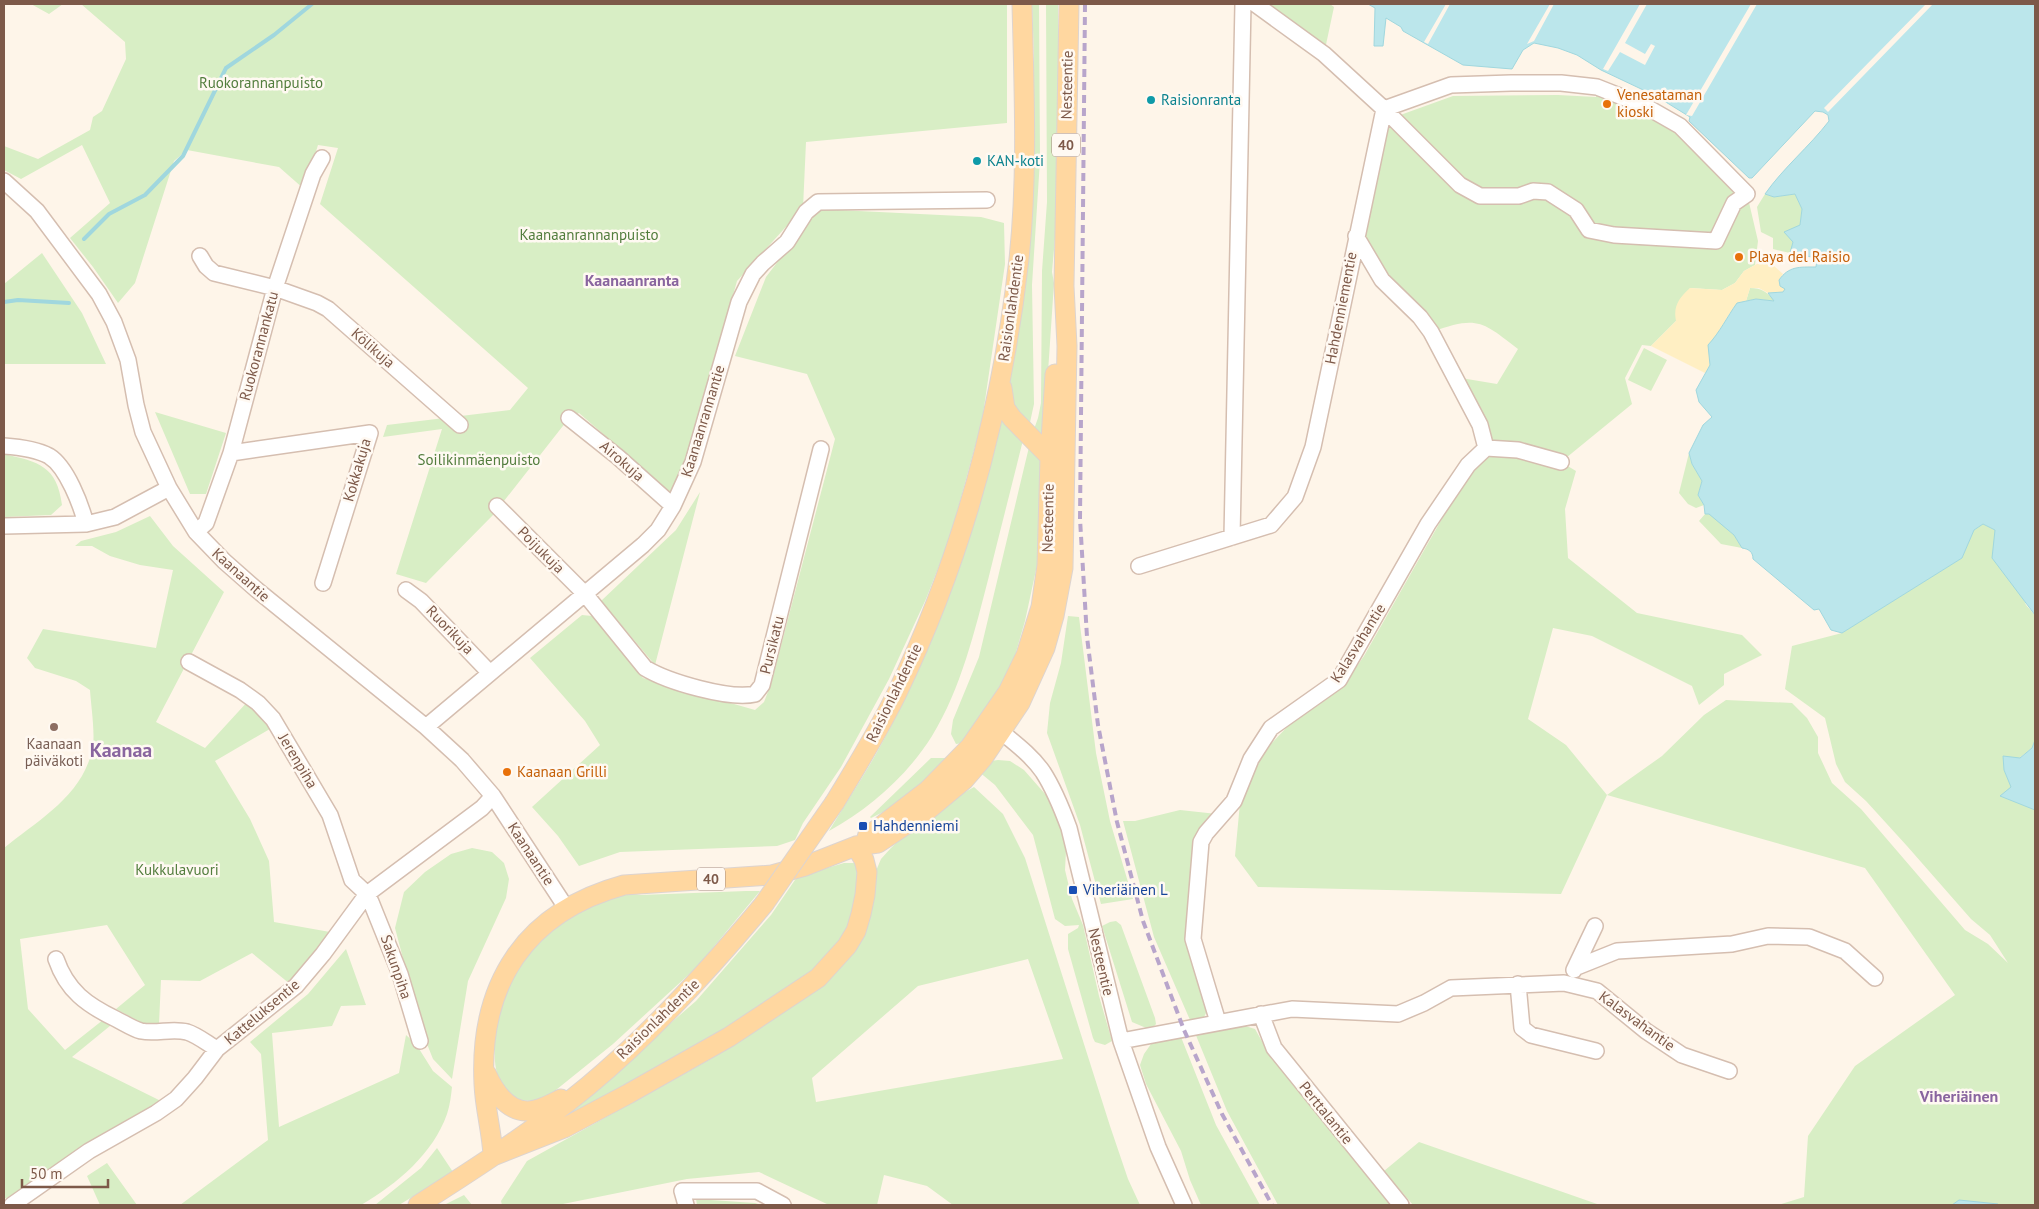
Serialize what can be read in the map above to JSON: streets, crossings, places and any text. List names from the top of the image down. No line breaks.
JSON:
{"streets":{"main road":["Nesteentie","40","Raisionlahdentie"],"street":["Hahdenniementie","Ruokorannankatu","Kölikuja","Kaanaanrannantie","Airokuja","Kokkakuja","Poijukuja","Kaanaantie","Ruorikuja","Kalasvahantie","Pursikatu","Jerenpiha","Sakunpiha","Katteluksentie","Perttalantie"]},"crossings":[["Nesteentie","40"],["Nesteentie","Kalasvahantie"],["40","Raisionlahdentie"],["40","Kaanaantie"],["Ruokorannankatu","Kölikuja"],["Ruokorannankatu","Kokkakuja"],["Ruokorannankatu","Kaanaantie"],["Kaanaanrannantie","Airokuja"],["Kaanaanrannantie","Poijukuja"],["Kaanaanrannantie","Kaanaantie"],["Kaanaanrannantie","Ruorikuja"],["Kaanaanrannantie","Pursikatu"],["Poijukuja","Pursikatu"],["Kaanaantie","Katteluksentie"],["Kalasvahantie","Perttalantie"],["Jerenpiha","Sakunpiha"],["Jerenpiha","Katteluksentie"],["Sakunpiha","Katteluksentie"]],"districts":["Kaanaanranta","Kaanaa","Viheriäinen"],"parks":["Ruokorannanpuisto","Kaanaanrannanpuisto","Soilikinmäenpuisto","Kukkulavuori"],"places":{"other":["Raisionranta","Venesataman kioski","KAN-koti","Playa del Raisio","Kaanaan päiväkoti","Kaanaan Grilli"],"transit":["Hahdenniemi","Viheriäinen L"]},"scale_bar":"50 m"}
